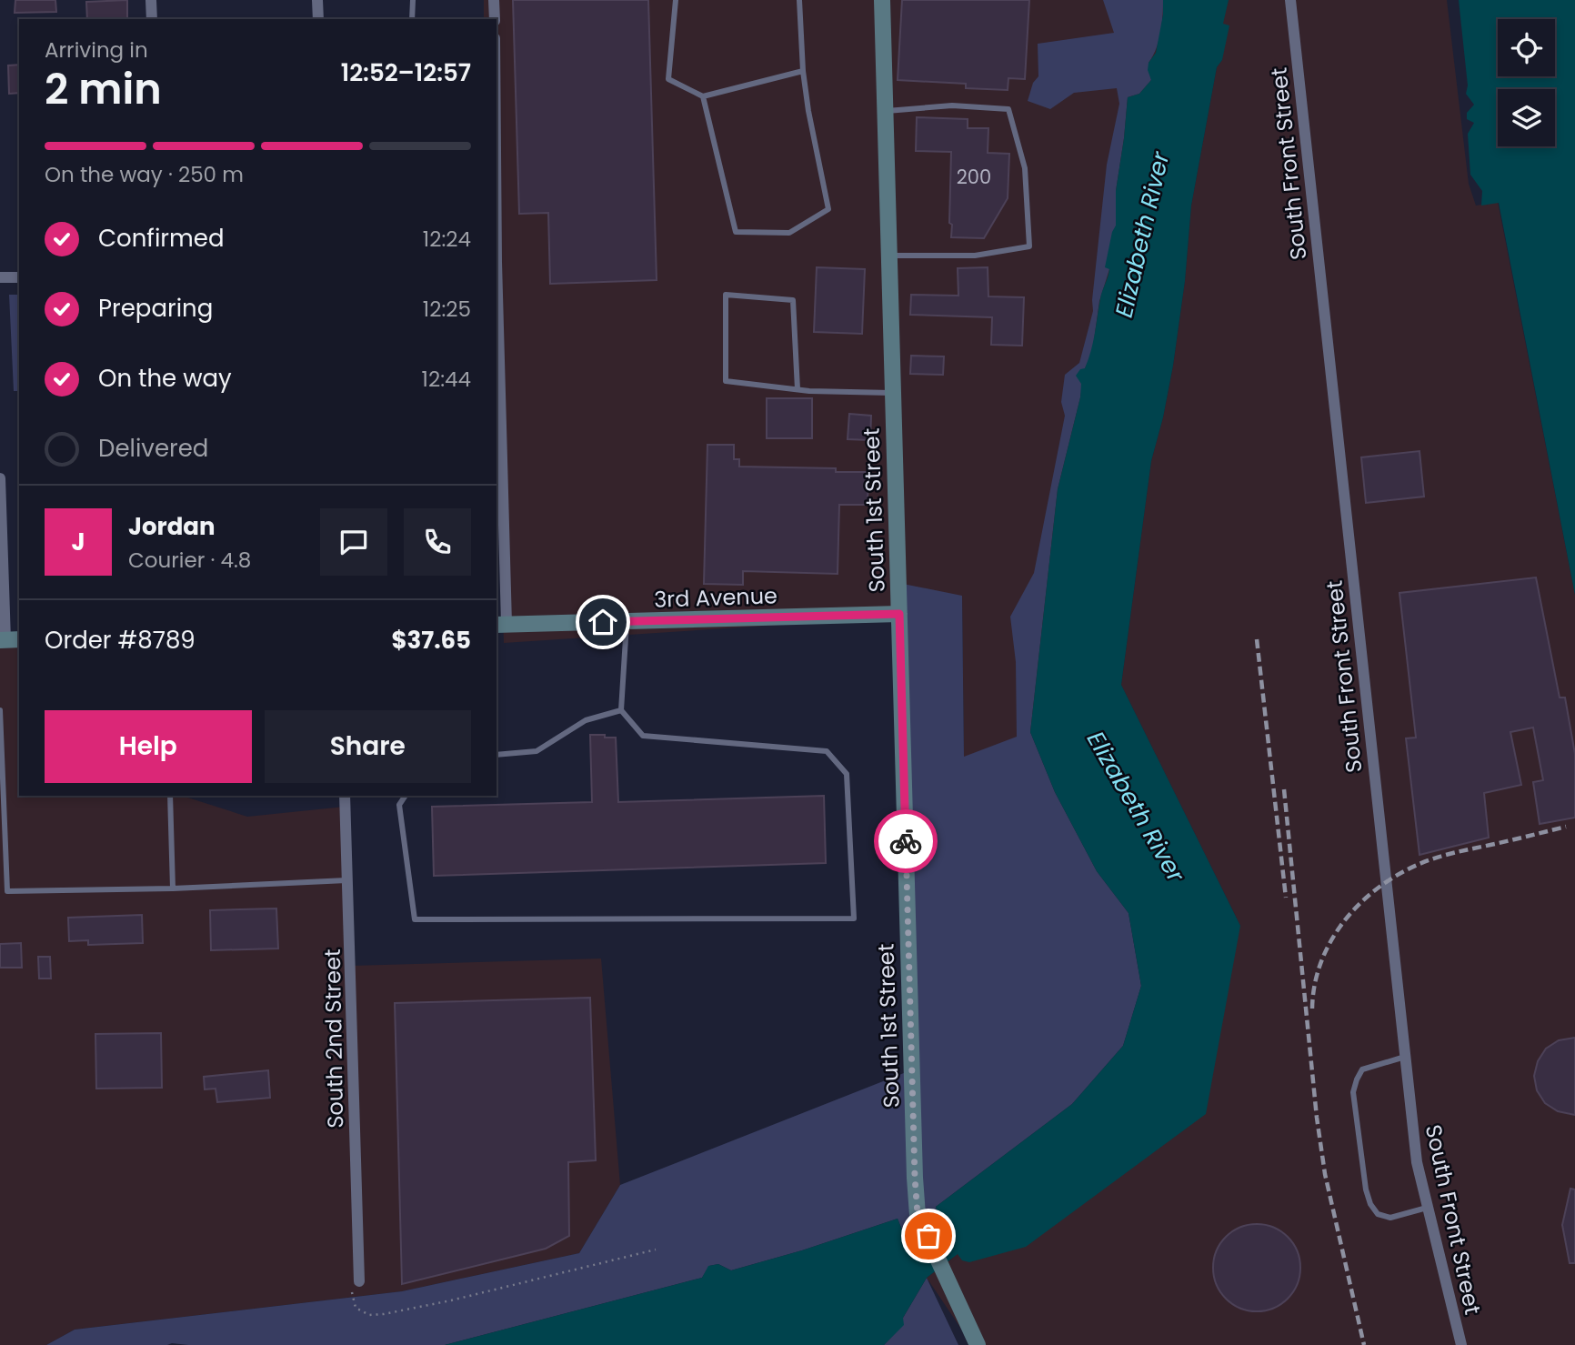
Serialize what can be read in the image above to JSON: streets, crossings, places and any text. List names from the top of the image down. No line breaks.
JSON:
{"streets":{"street":["South Front Street","South 1st Street","3rd Avenue","South 2nd Street"]},"crossings":[["South 1st Street","3rd Avenue"]],"water":["Elizabeth River"],"house_numbers":["200"],"page":{"heading":["2 min","Arriving in","12:52–12:57"],"panel":["Jordan","Courier · 4.8","Order #8789","$37.65"],"bar":"On the way · 250 m","list":[["Confirmed","12:24"],["Preparing","12:25"],["On the way","12:44"],"Delivered"],"round":"J","buttons":["Help","Share"]}}
